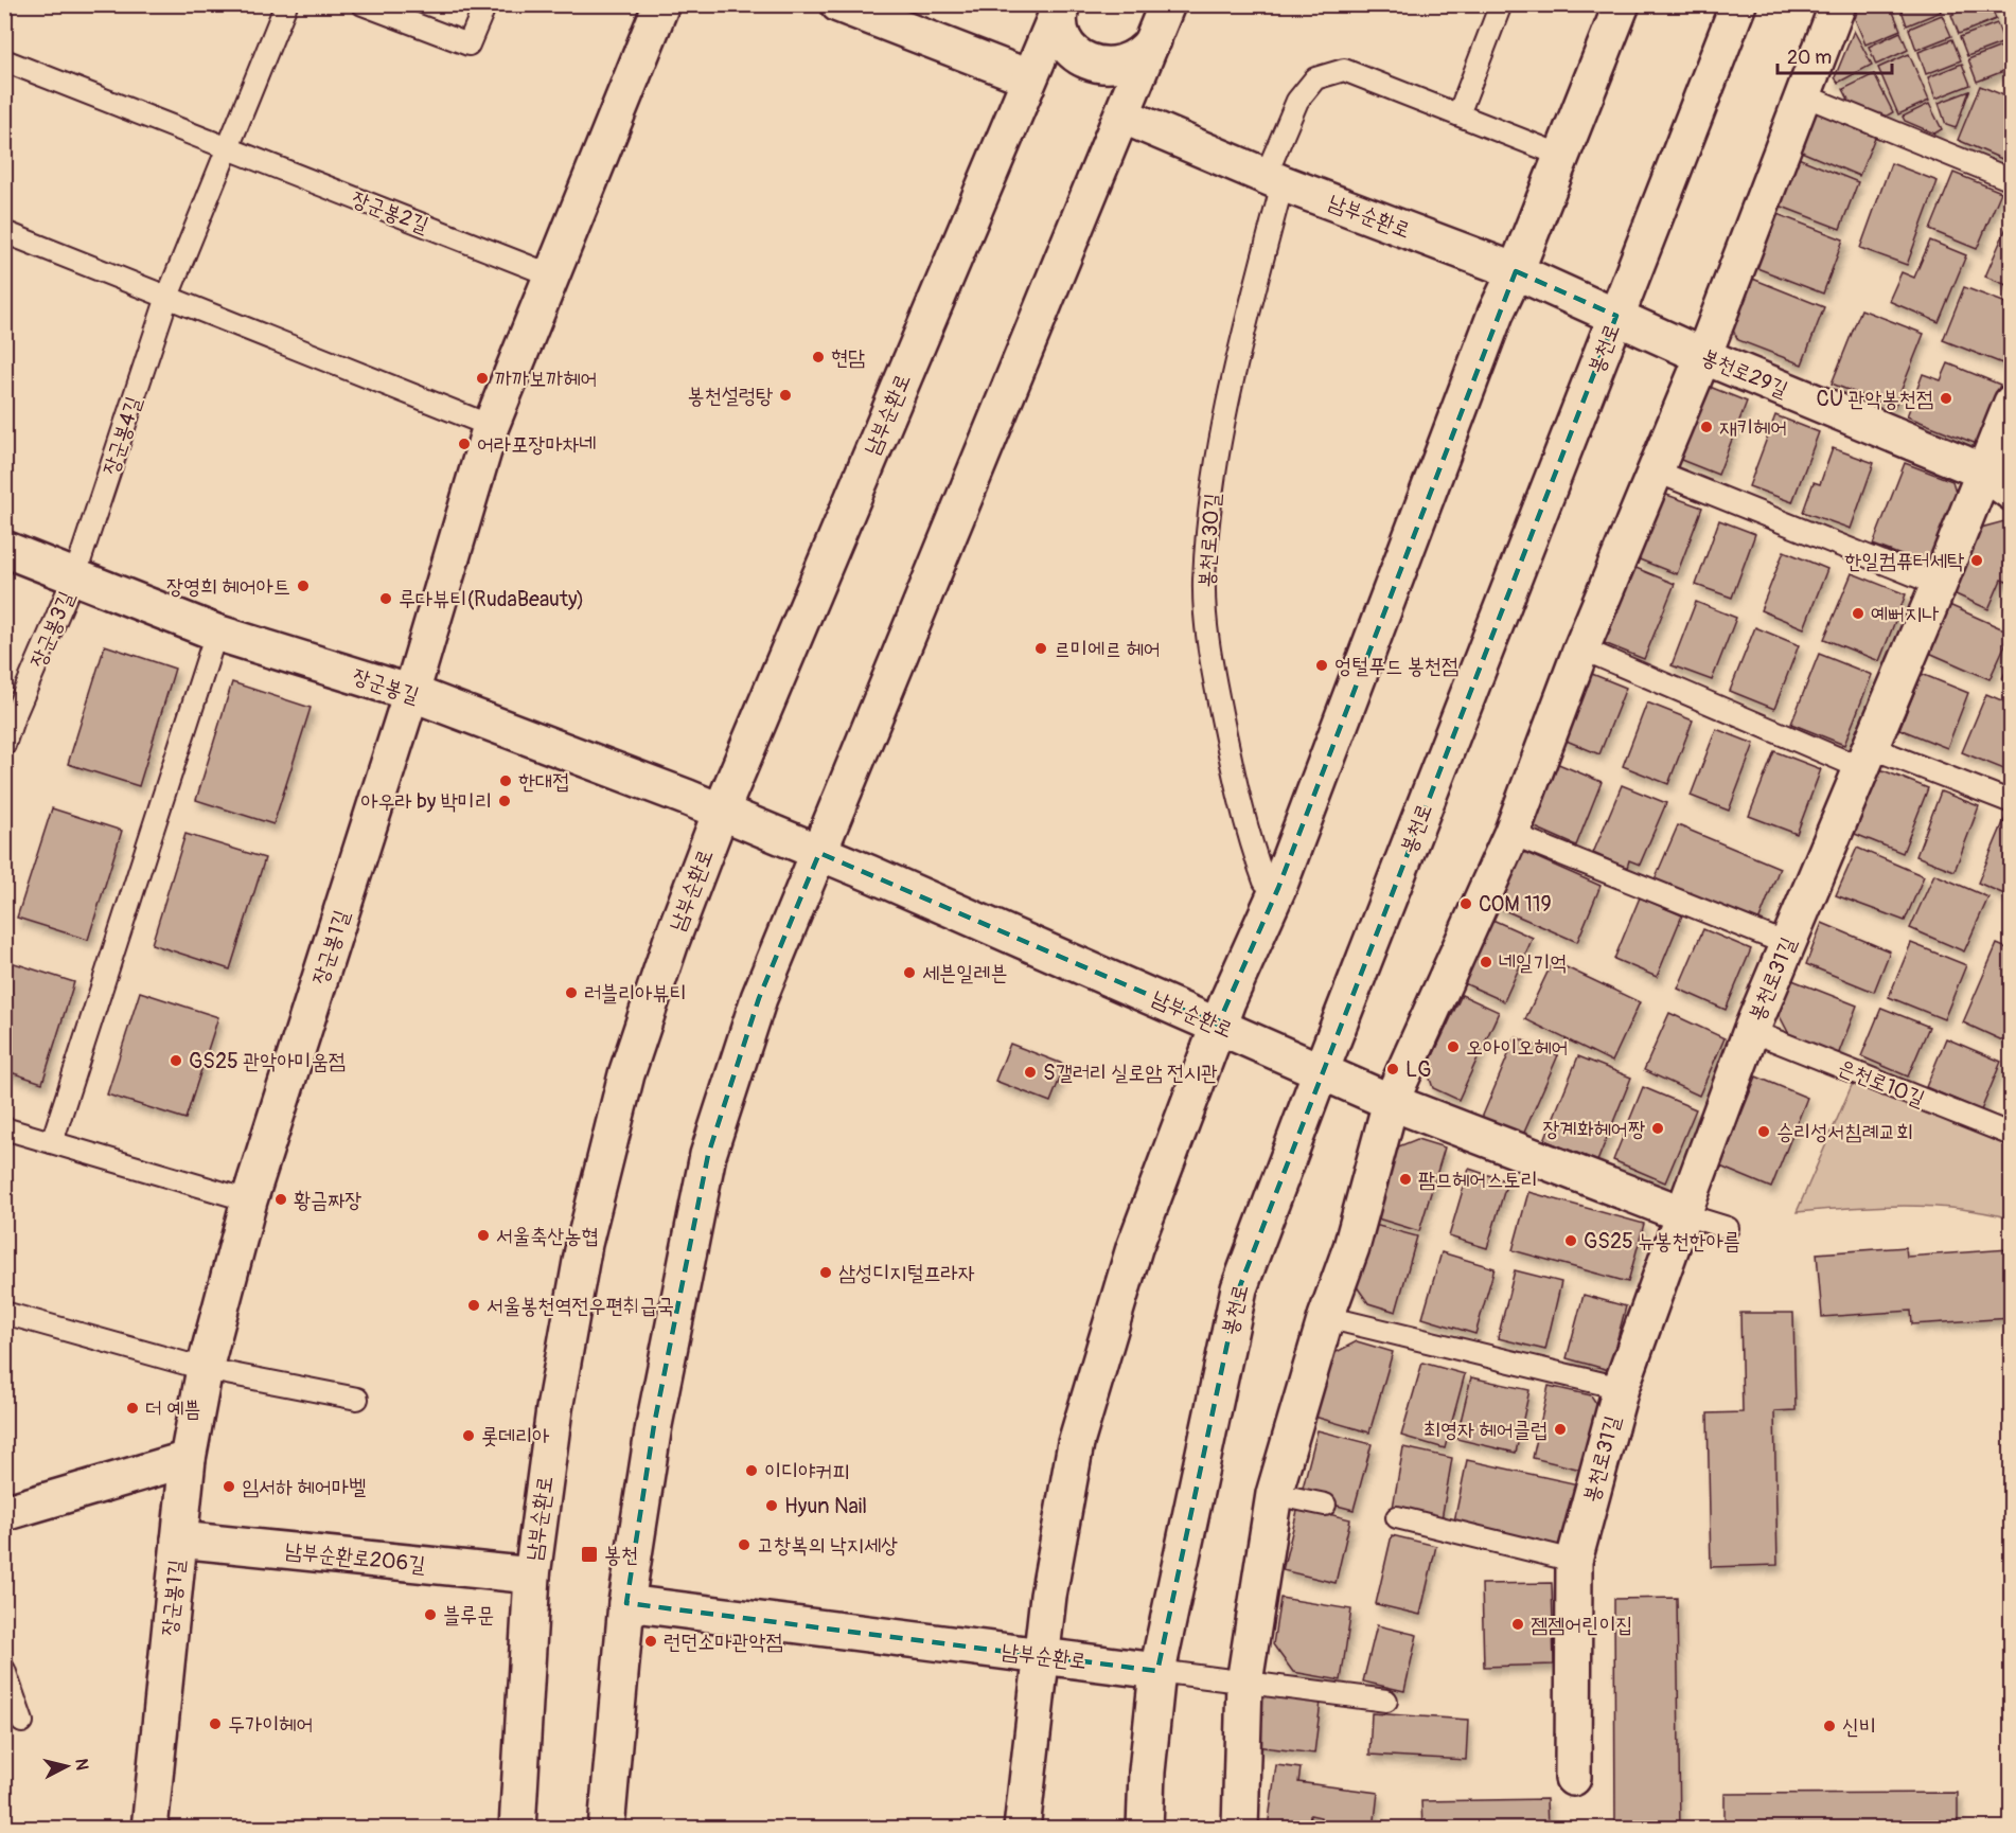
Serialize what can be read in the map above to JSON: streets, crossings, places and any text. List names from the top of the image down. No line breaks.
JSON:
{"streets":{"street":["남부순환로","봉천로","봉천로29길","장군봉길","장군봉1길","봉천로31길","남부순환로206길"],"lane":["장군봉2길","장군봉4길","봉천로30길","장군봉3길","은천로10길"]},"crossings":[["장군봉2길","장군봉4길"],["남부순환로","봉천로"],["남부순환로","봉천로29길"],["남부순환로","봉천로30길"],["남부순환로","장군봉길"],["남부순환로","남부순환로206길"],["봉천로","봉천로29길"],["봉천로29길","봉천로31길"],["장군봉4길","장군봉3길"],["장군봉4길","장군봉길"],["장군봉3길","장군봉길"],["장군봉길","장군봉1길"],["장군봉1길","남부순환로206길"],["봉천로31길","은천로10길"]],"places":{"other":["현담","까까보까헤어","봉천설렁탕","CU 관악봉천점","재키헤어","어라포장마차네","한일컴퓨터세탁","장영희 헤어아트","루다뷰티(RudaBeauty)","예뻐지나","르미에르 헤어","엉털푸드 봉천점","한대접","아우라 by 박미리","COM 119","네일기억","세븐일레븐","러블리아뷰티","오아이오헤어","GS25 관악아미움점","LG","S갤러리 실로암 전시관","장계화헤어짱","승리성서침례교회","팜므헤어스토리","황금짜장","서울축산농협","GS25 뉴봉천한아름","삼성디지털프라자","서울봉천역전우편취급국","더 예쁨","최영자 헤어클럽","롯데리아","이디야커피","임서하 헤어마벨","Hyun Nail","고창복의 낙지세상","블루문","젬젬어린이집","런던소마관악점","두가이헤어","신비"],"transit":["봉천"]},"scale_bar":"20 m","north":"right"}
